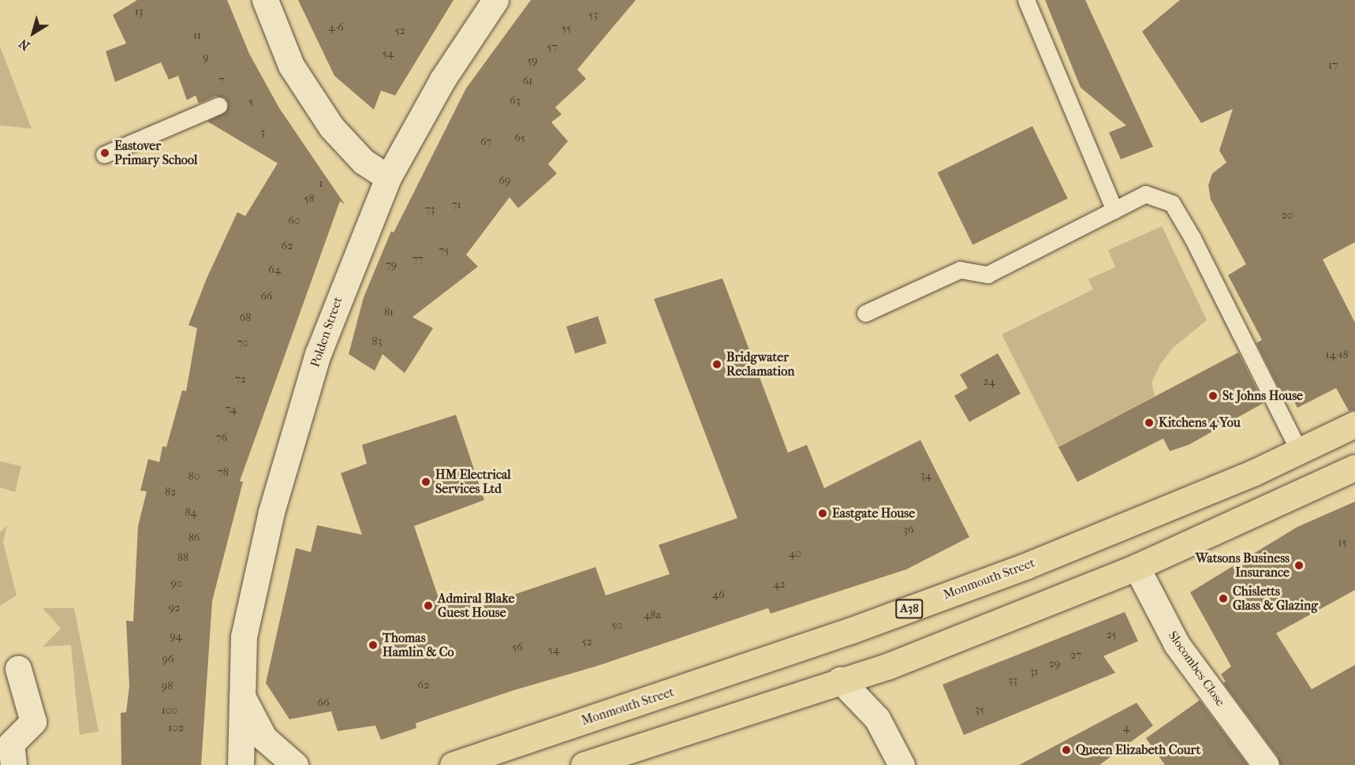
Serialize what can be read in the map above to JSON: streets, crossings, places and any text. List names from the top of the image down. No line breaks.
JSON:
{"streets":{"main road":["Monmouth Street","A38"],"street":["Polden Street","Slocombes Close"]},"places":["Eastover Primary School","Bridgwater Reclamation","St Johns House","Kitchens 4 You","HM Electrical Services Ltd","Eastgate House","Watsons Business Insurance","Chisletts Glass & Glazing","Admiral Blake Guest House","Thomas Hamlin & Co","Queen Elizabeth Court"],"house_numbers":["13","53","4-6","55","52","11","57","54","9","59","17","7","61","63","5","3","65","67","69","1","58","71","73","20","60","62","75","77","79","64","66","81","68","83","70","14-18","72","24","74","76","78","34","80","82","84","36","86","15","40","88","90","42","46","92","48a","50","25","94","52","56","54","27","96","29","31","33","62","98","66","35","100","102","4"],"north":"bottom left"}
